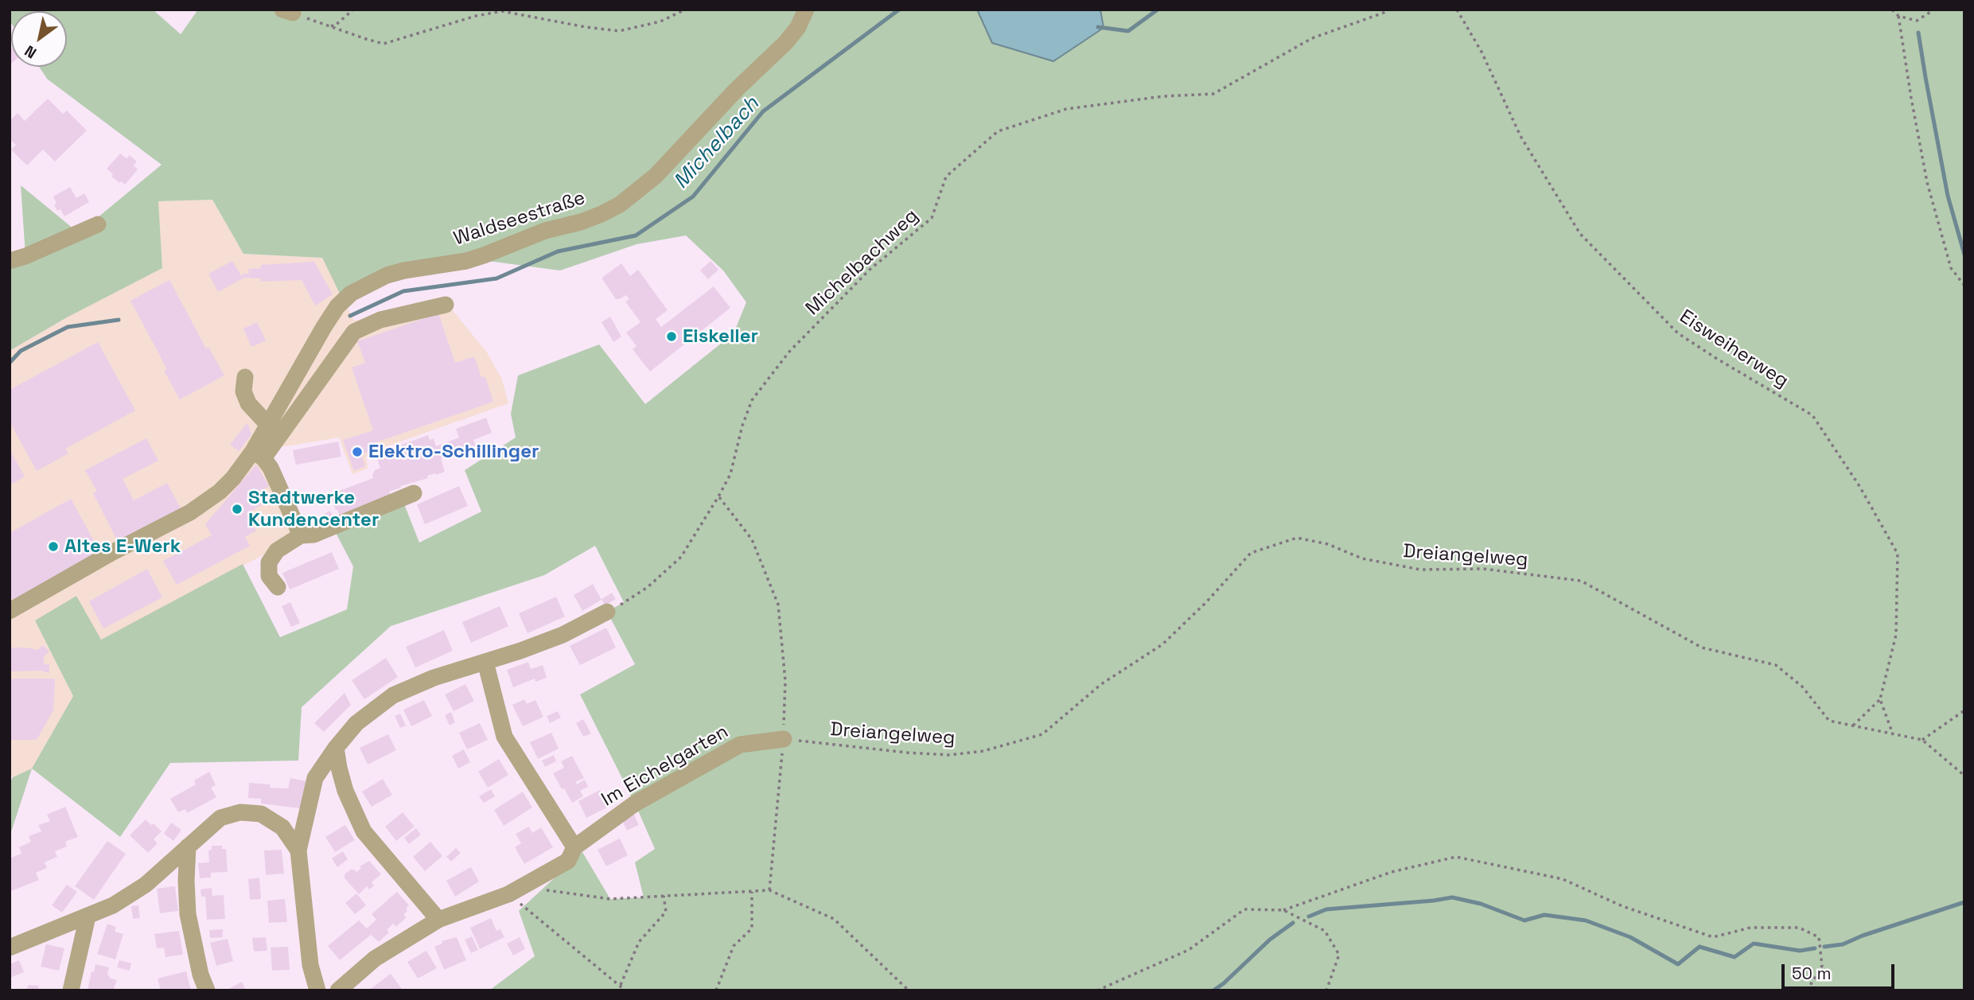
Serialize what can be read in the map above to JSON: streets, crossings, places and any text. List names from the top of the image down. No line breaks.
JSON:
{"streets":{"street":["Waldseestraße","Im Eichelgarten"],"path":["Michelbachweg","Eisweiherweg","Dreiangelweg"]},"crossings":[["Dreiangelweg","Im Eichelgarten"]],"water":["Michelbach"],"places":["Eiskeller","Elektro-Schillinger","Stadtwerke Kundencenter","Altes E-Werk"],"scale_bar":"50 m","north":"bottom left"}
